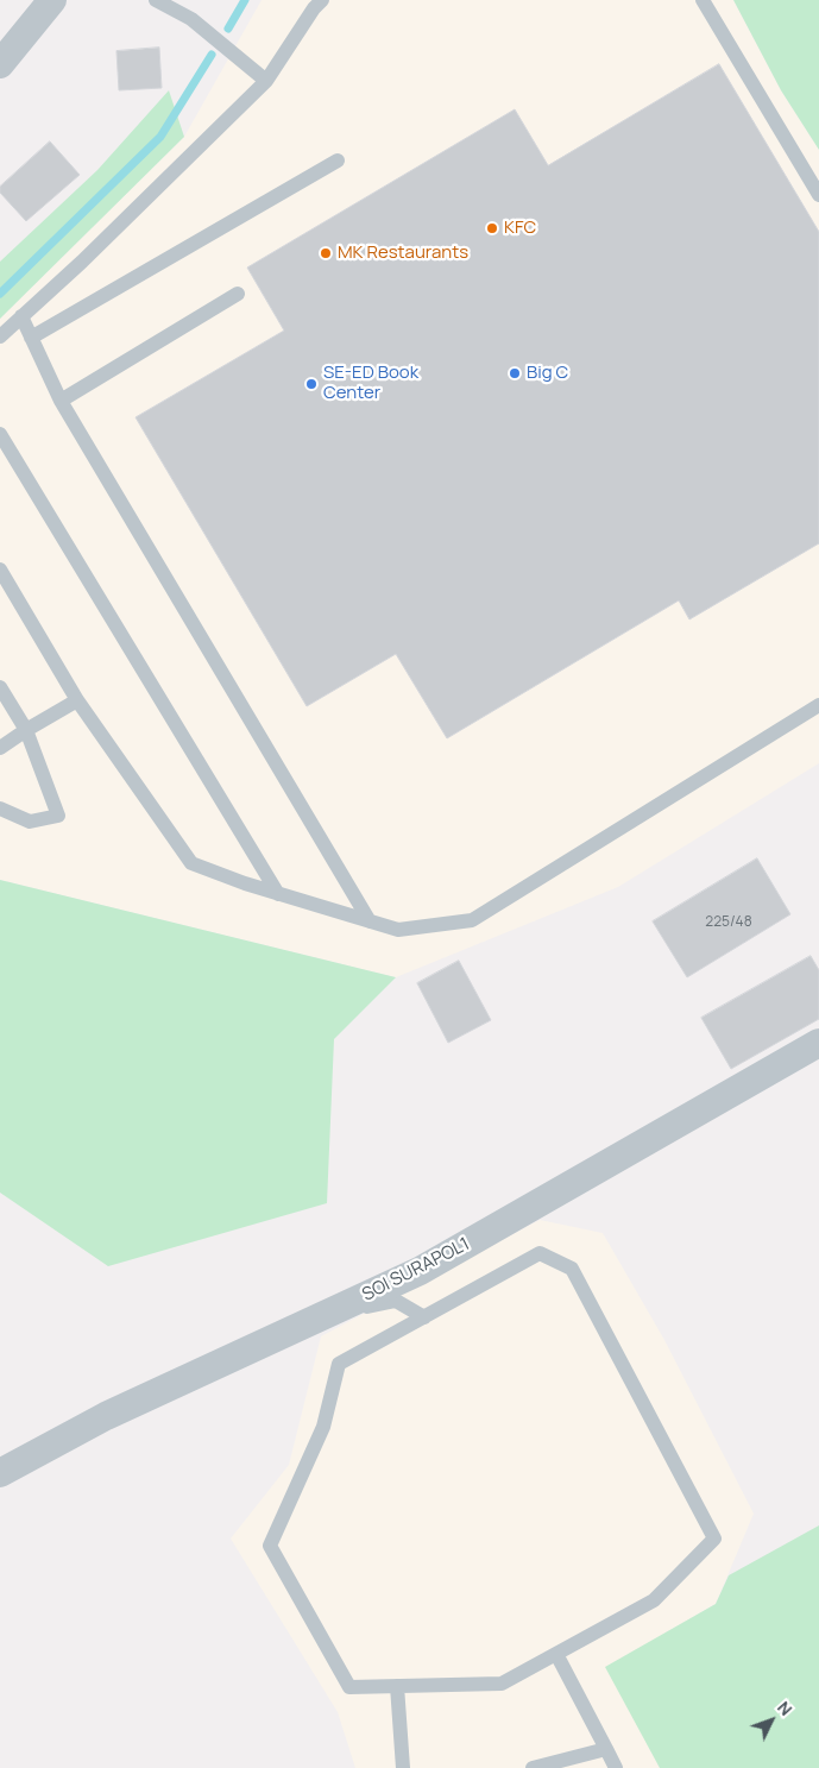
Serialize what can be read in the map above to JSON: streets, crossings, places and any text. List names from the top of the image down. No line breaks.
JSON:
{"streets":{"street":["SOI SURAPOL1"]},"places":["KFC","MK Restaurants","Big C","SE-ED Book Center"],"house_numbers":["225/48"],"north":"top right"}
